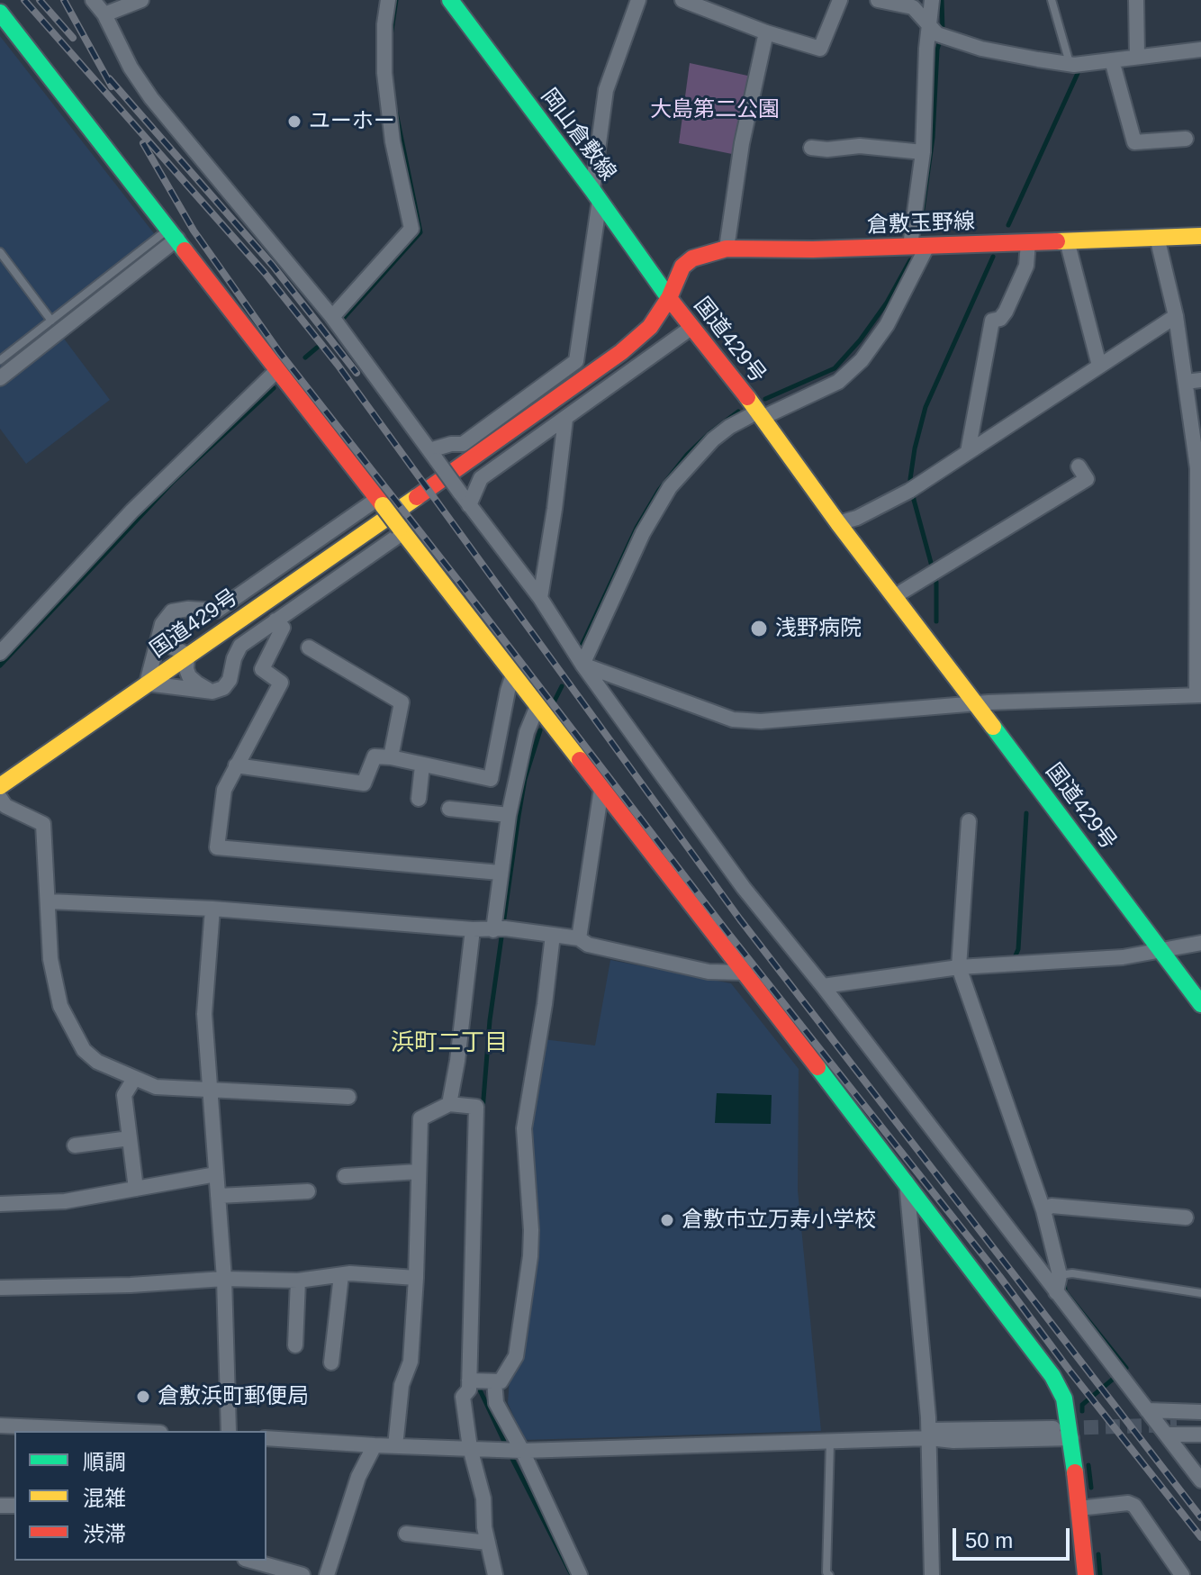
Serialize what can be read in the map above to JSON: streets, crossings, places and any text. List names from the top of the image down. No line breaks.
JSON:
{"streets":{"main road":["岡山倉敷線","倉敷玉野線","国道429号"]},"crossings":[["岡山倉敷線","倉敷玉野線"],["岡山倉敷線","国道429号"],["倉敷玉野線","国道429号"]],"districts":["浜町二丁目"],"parks":["大島第二公園"],"places":["ユーホー","浅野病院","倉敷市立万寿小学校","倉敷浜町郵便局"],"legend":["順調","混雑","渋滞"],"scale_bar":"50 m"}
